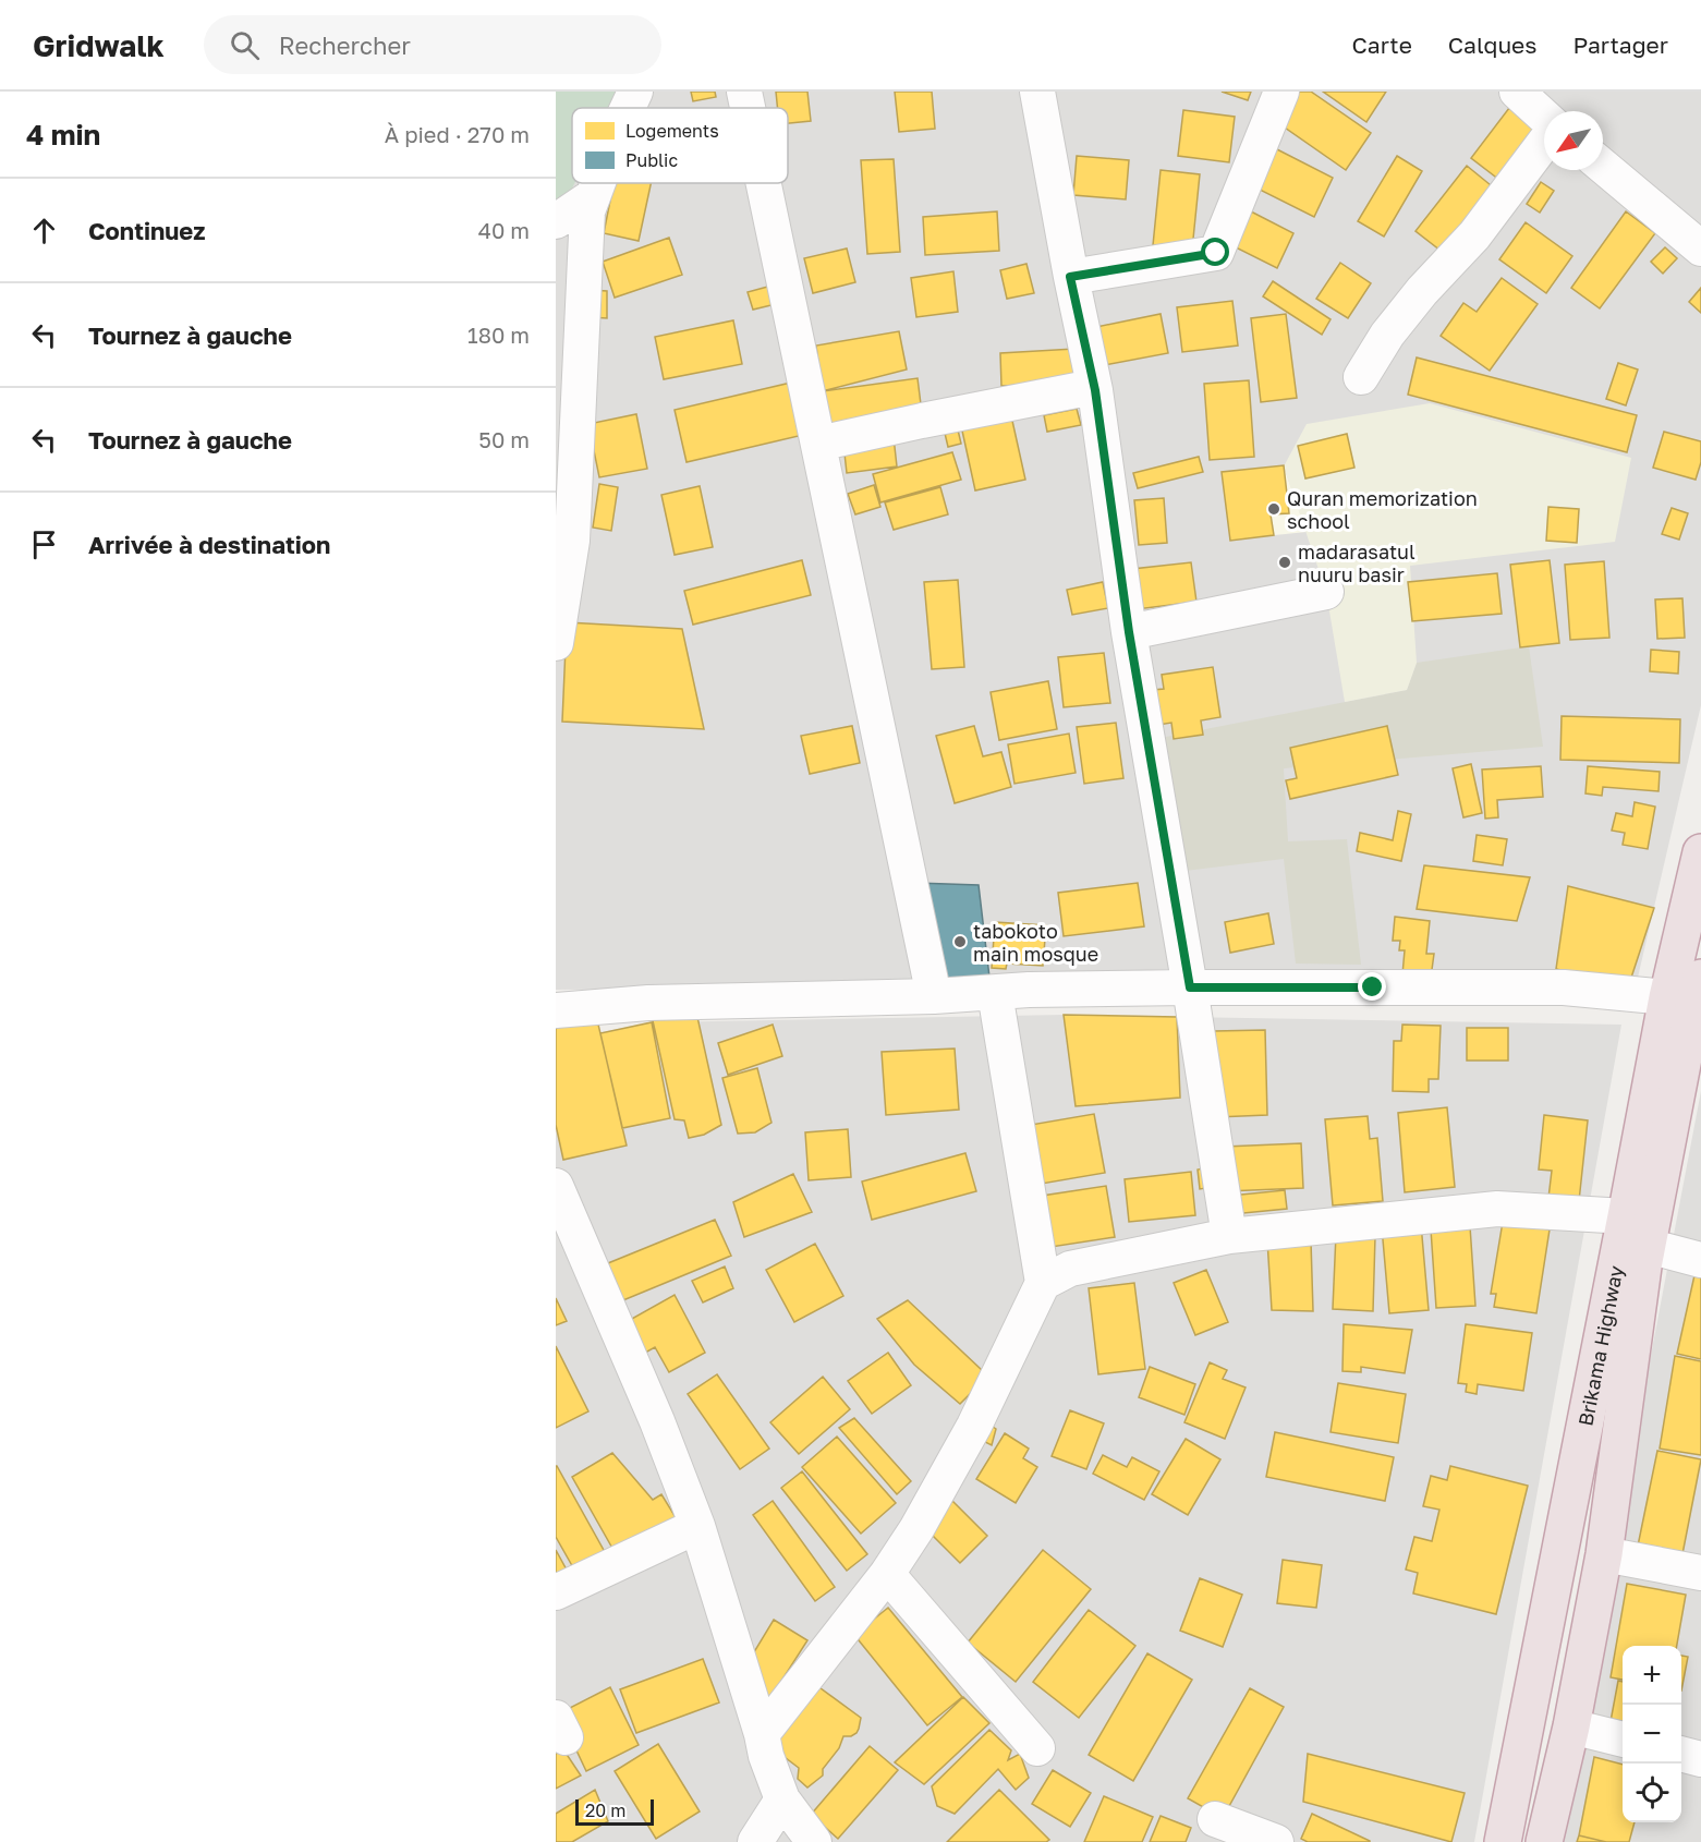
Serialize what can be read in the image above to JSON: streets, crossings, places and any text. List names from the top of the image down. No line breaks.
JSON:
{"streets":{"highway":["Brikama Highway"]},"places":["Quran memorization school","madarasatul nuuru basir","tabokoto main mosque"],"legend":["Logements","Public"],"scale_bar":"20 m","north":"bottom left","page":{"header":"Gridwalk","search":"Rechercher","nav":["Carte","Calques","Partager"],"heading":["4 min","À pied · 270 m"],"list":[["Continuez","40 m"],["Tournez à gauche","180 m"],["Tournez à gauche","50 m"],"Arrivée à destination"],"map_buttons":["+","−"],"scale":"20 m"}}
